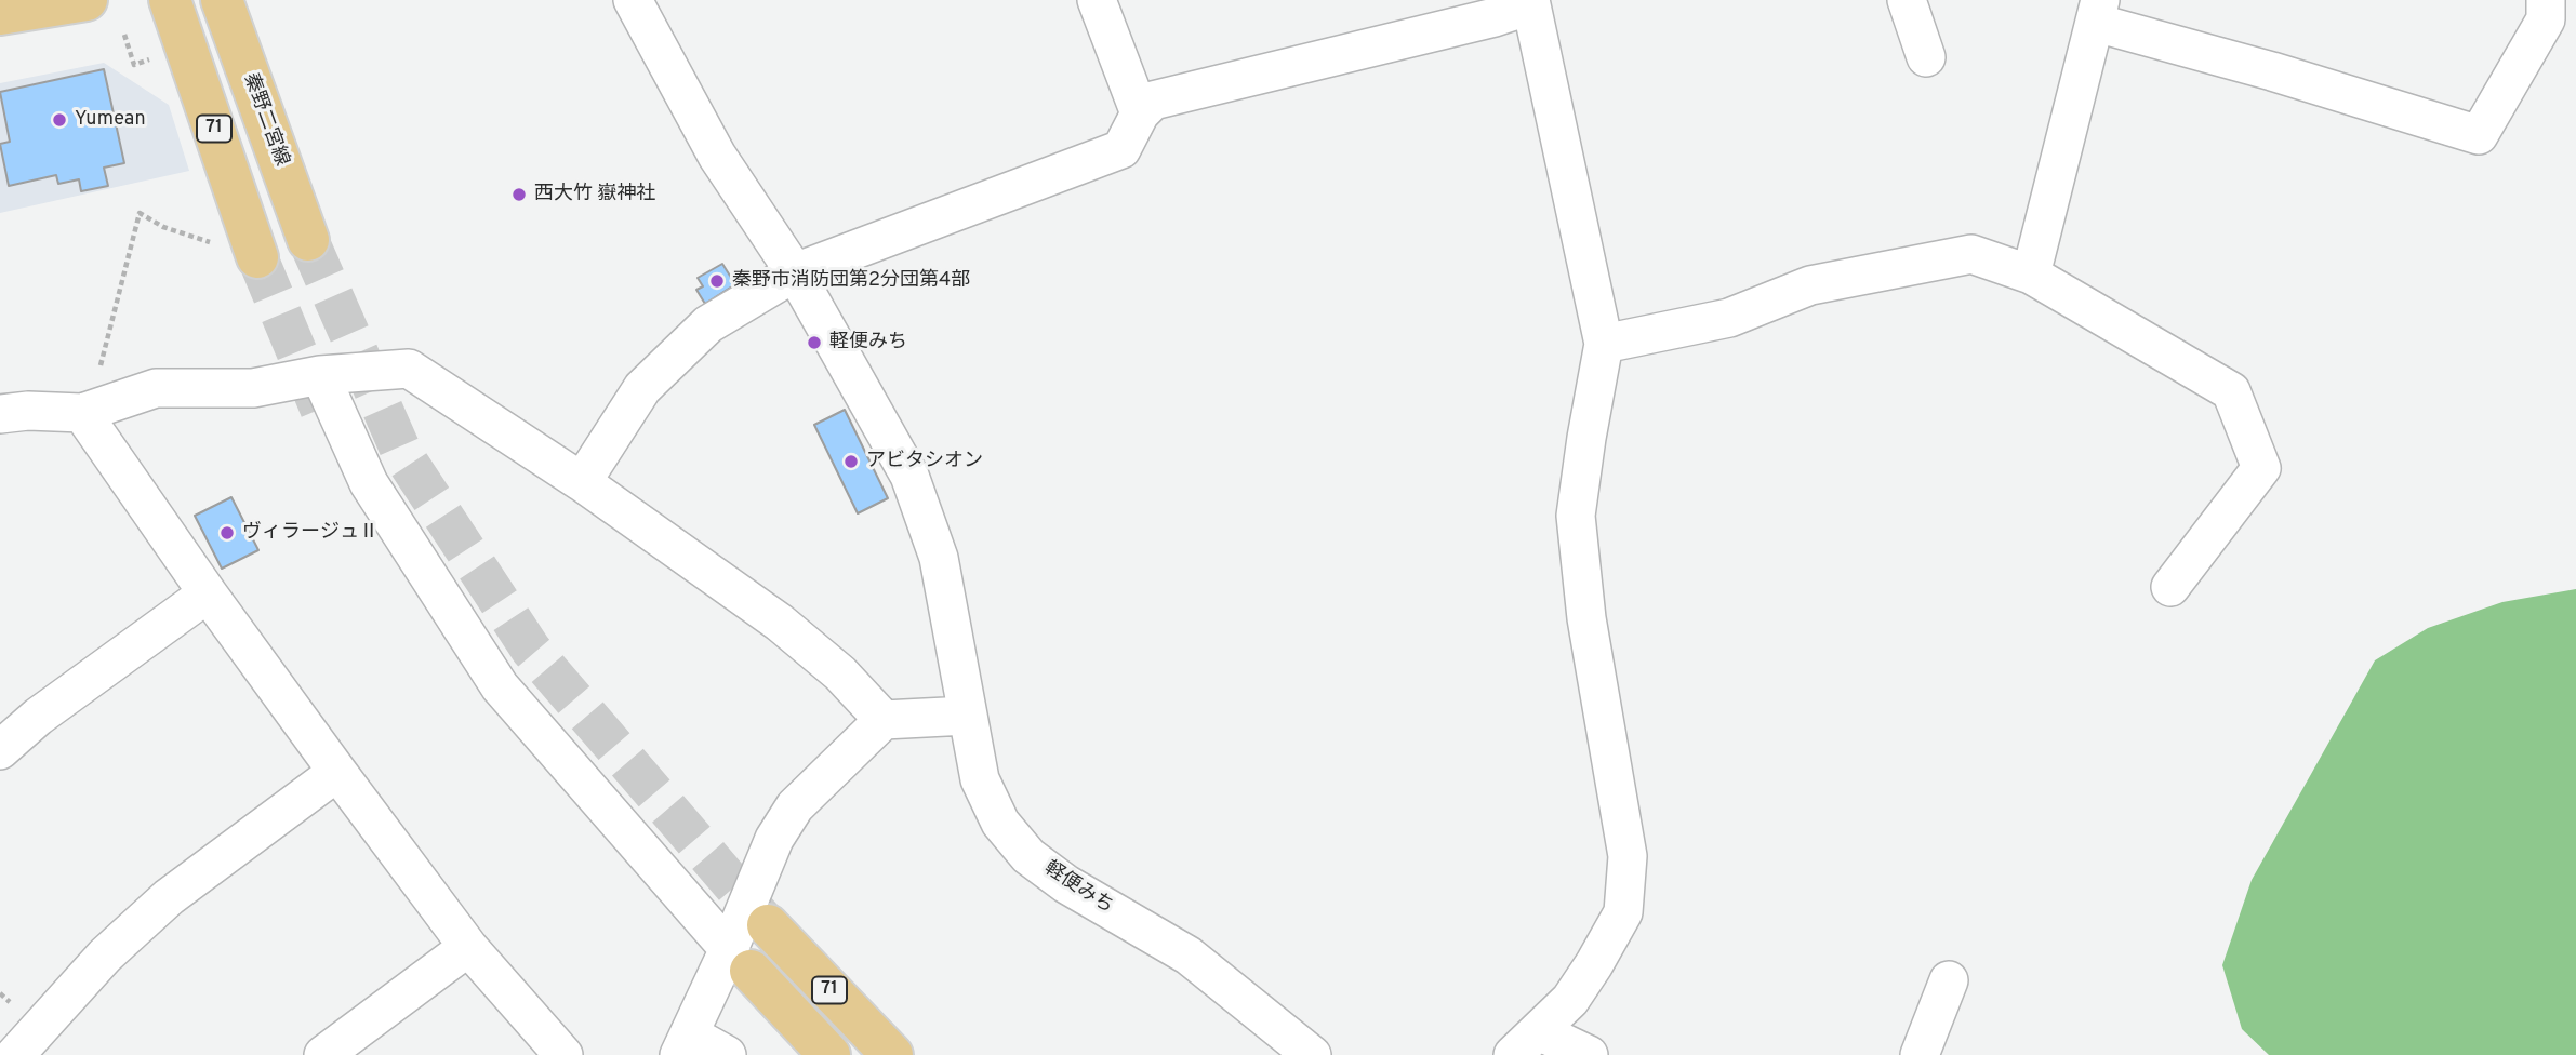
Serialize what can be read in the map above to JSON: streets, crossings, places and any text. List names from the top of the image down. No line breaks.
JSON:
{"streets":{"main road":["秦野二宮線","71"],"street":["軽便みち"]},"places":["Yumean","西大竹 嶽神社","秦野市消防団第2分団第4部","軽便みち","アビタシオン","ヴィラージュⅡ"]}
